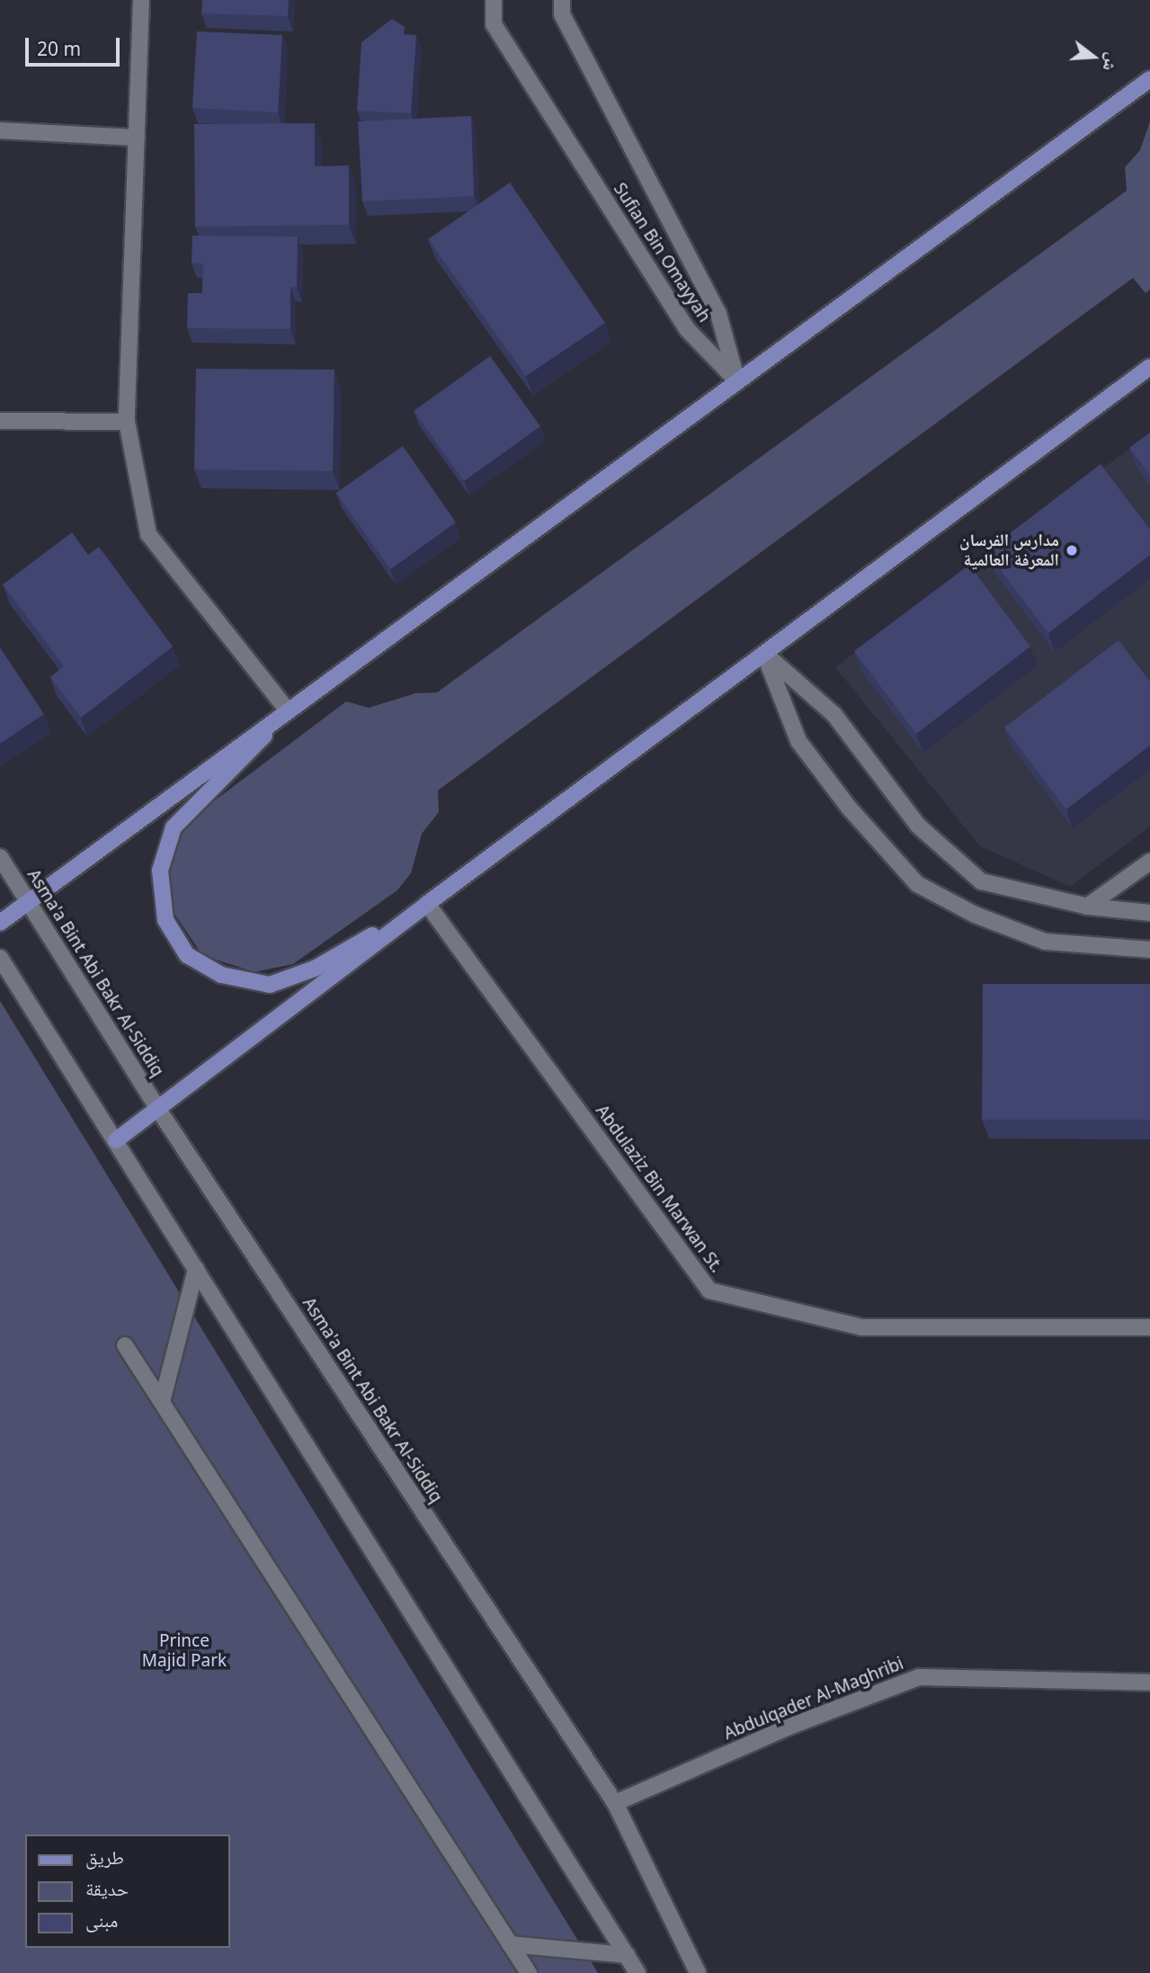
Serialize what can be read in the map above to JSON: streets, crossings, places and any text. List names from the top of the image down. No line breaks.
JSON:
{"streets":{"street":["Sufian Bin Omayyah","Asma'a Bint Abi Bakr Al-Siddiq","Abdulaziz Bin Marwan St.","Abdulqader Al-Maghribi"]},"crossings":[["Asma'a Bint Abi Bakr Al-Siddiq","Abdulqader Al-Maghribi"]],"parks":["Prince Majid Park"],"places":["مدارس الفرسان المعرفة العالمية"],"legend":["طريق","حديقة","مبنى"],"scale_bar":"20 m","north":"right"}
